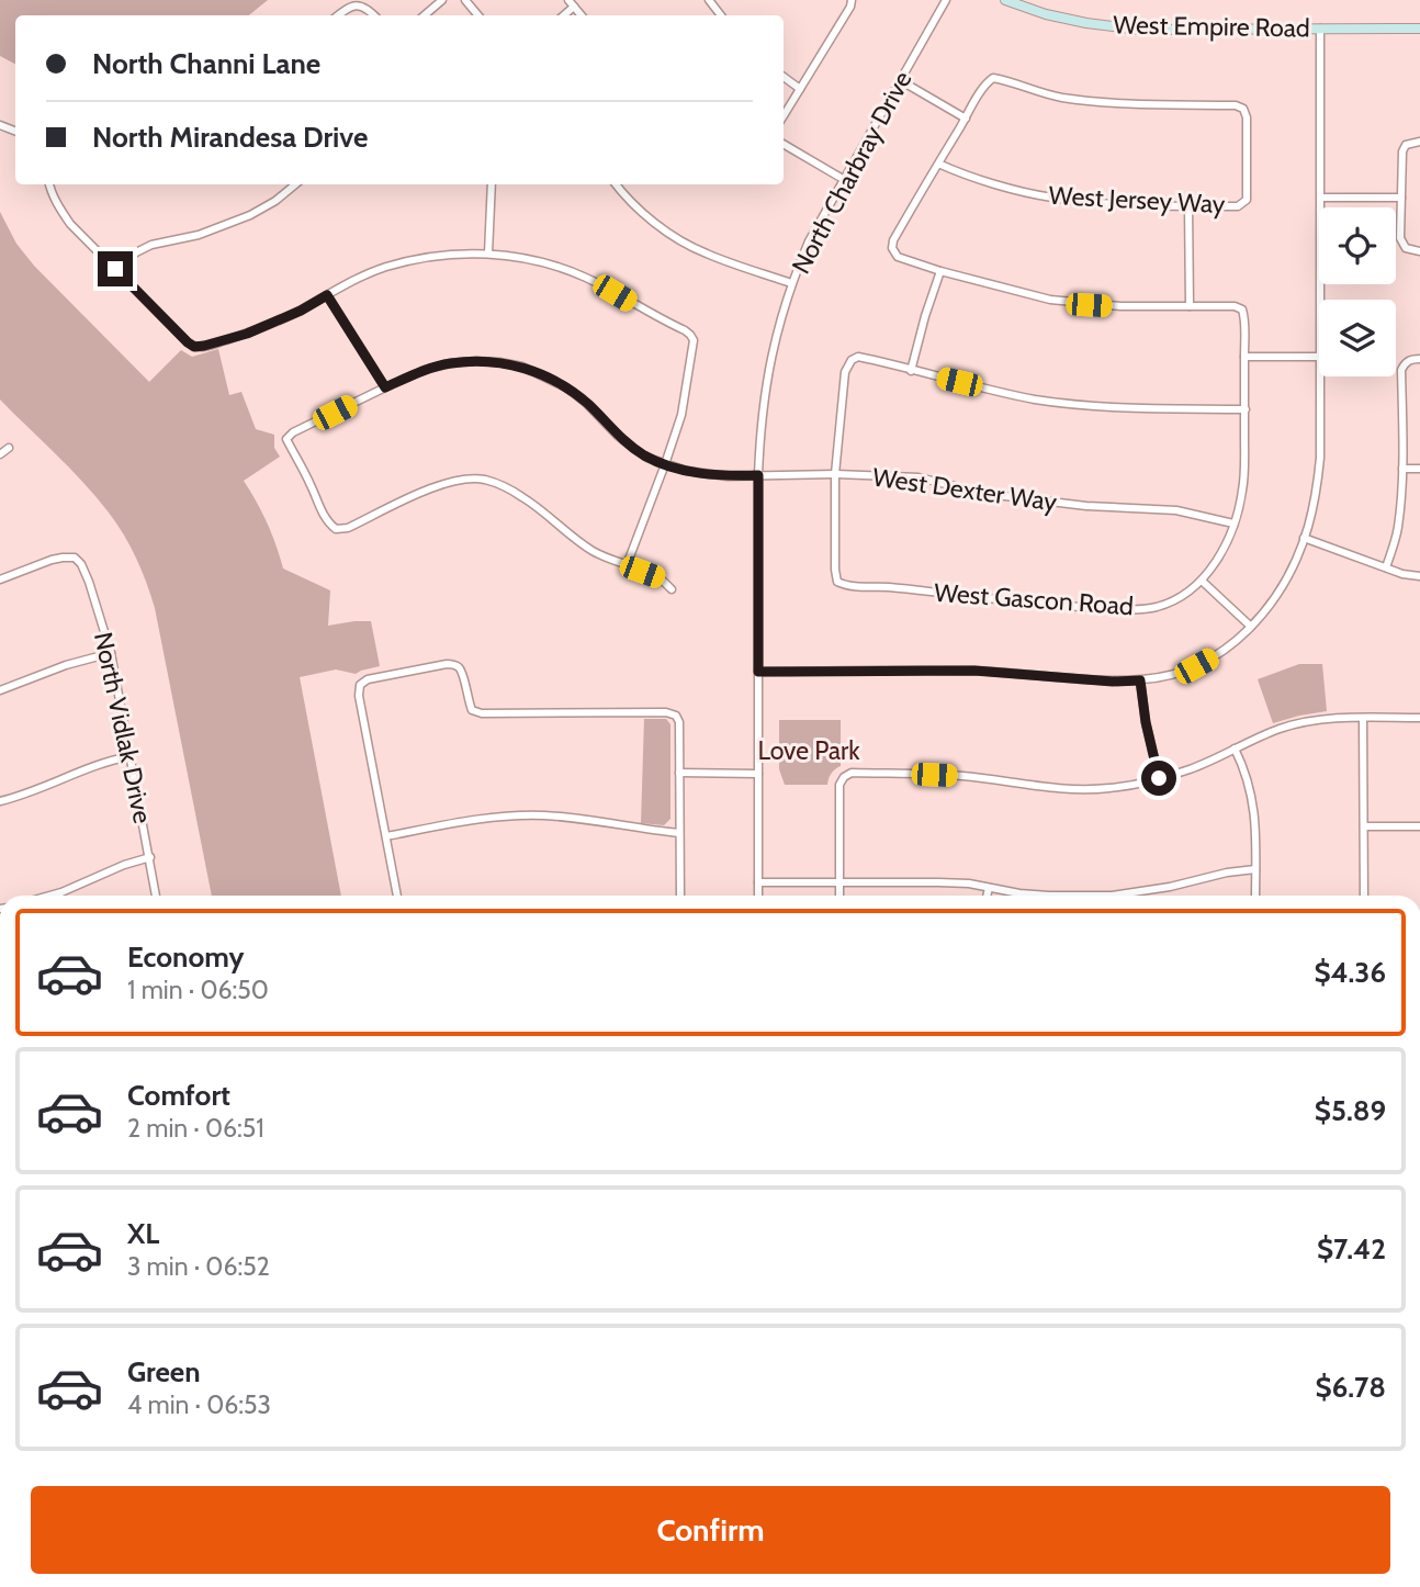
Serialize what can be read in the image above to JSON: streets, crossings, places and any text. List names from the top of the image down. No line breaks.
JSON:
{"streets":{"street":["West Empire Road","North Charbray Drive","West Jersey Way","West Dexter Way","West Gascon Road","North Vidlak Drive"]},"crossings":[["North Charbray Drive","West Dexter Way"],["West Dexter Way","West Gascon Road"]],"parks":["Love Park"],"page":{"banner":["North Channi Lane","North Mirandesa Drive"],"list":[{"name":"Economy","note":"1 min · 06:50","value":"$4.36"},{"name":"Comfort","note":"2 min · 06:51","value":"$5.89"},{"name":"XL","note":"3 min · 06:52","value":"$7.42"},{"name":"Green","note":"4 min · 06:53","value":"$6.78"}],"buttons":"Confirm"}}
